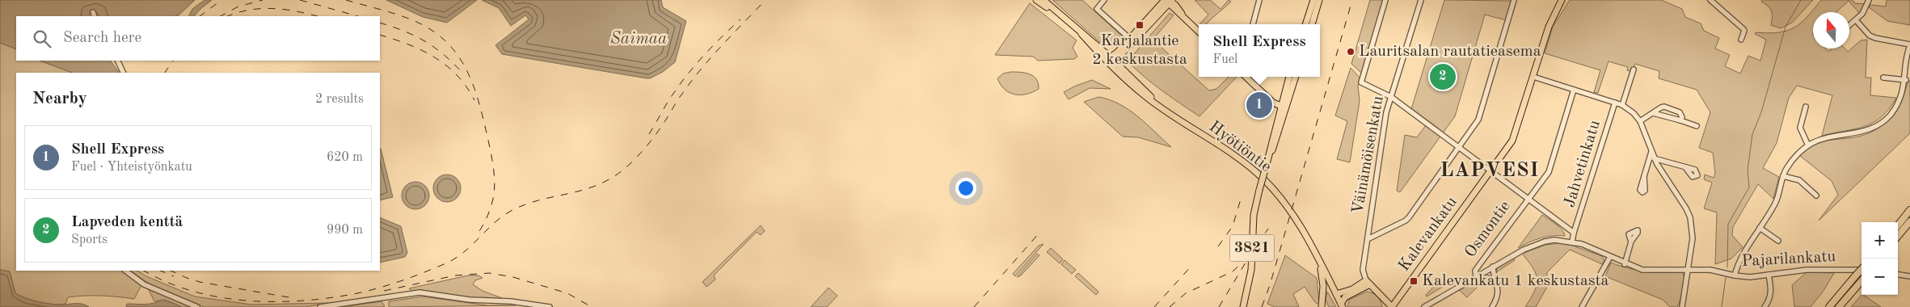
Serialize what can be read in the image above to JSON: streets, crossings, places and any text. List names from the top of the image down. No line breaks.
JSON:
{"streets":{"main road":["Hyötiöntie","Kalevankatu","3821"],"street":["Väinämöisenkatu","Jahvetinkatu","Osmontie","Pajarilankatu"]},"crossings":[["Jahvetinkatu","Pajarilankatu"],["Osmontie","Pajarilankatu"]],"districts":["LAPVESI"],"water":["Saimaa"],"places":{"transit":["Karjalantie 2 keskustasta","Kalevankatu 1 keskustasta"],"other":["Lauritsalan rautatieasema"]},"north":"top","page":{"search":"Search here","popup":["Shell Express","Fuel"],"pins":["2","1"],"heading":["Nearby","2 results"],"list":[{"mark":"1","name":"Shell Express","note":"Fuel · Yhteistyönkatu","value":"620 m"},{"mark":"2","name":"Lapveden kenttä","note":"Sports","value":"990 m"}],"map_buttons":["+","−"]}}
